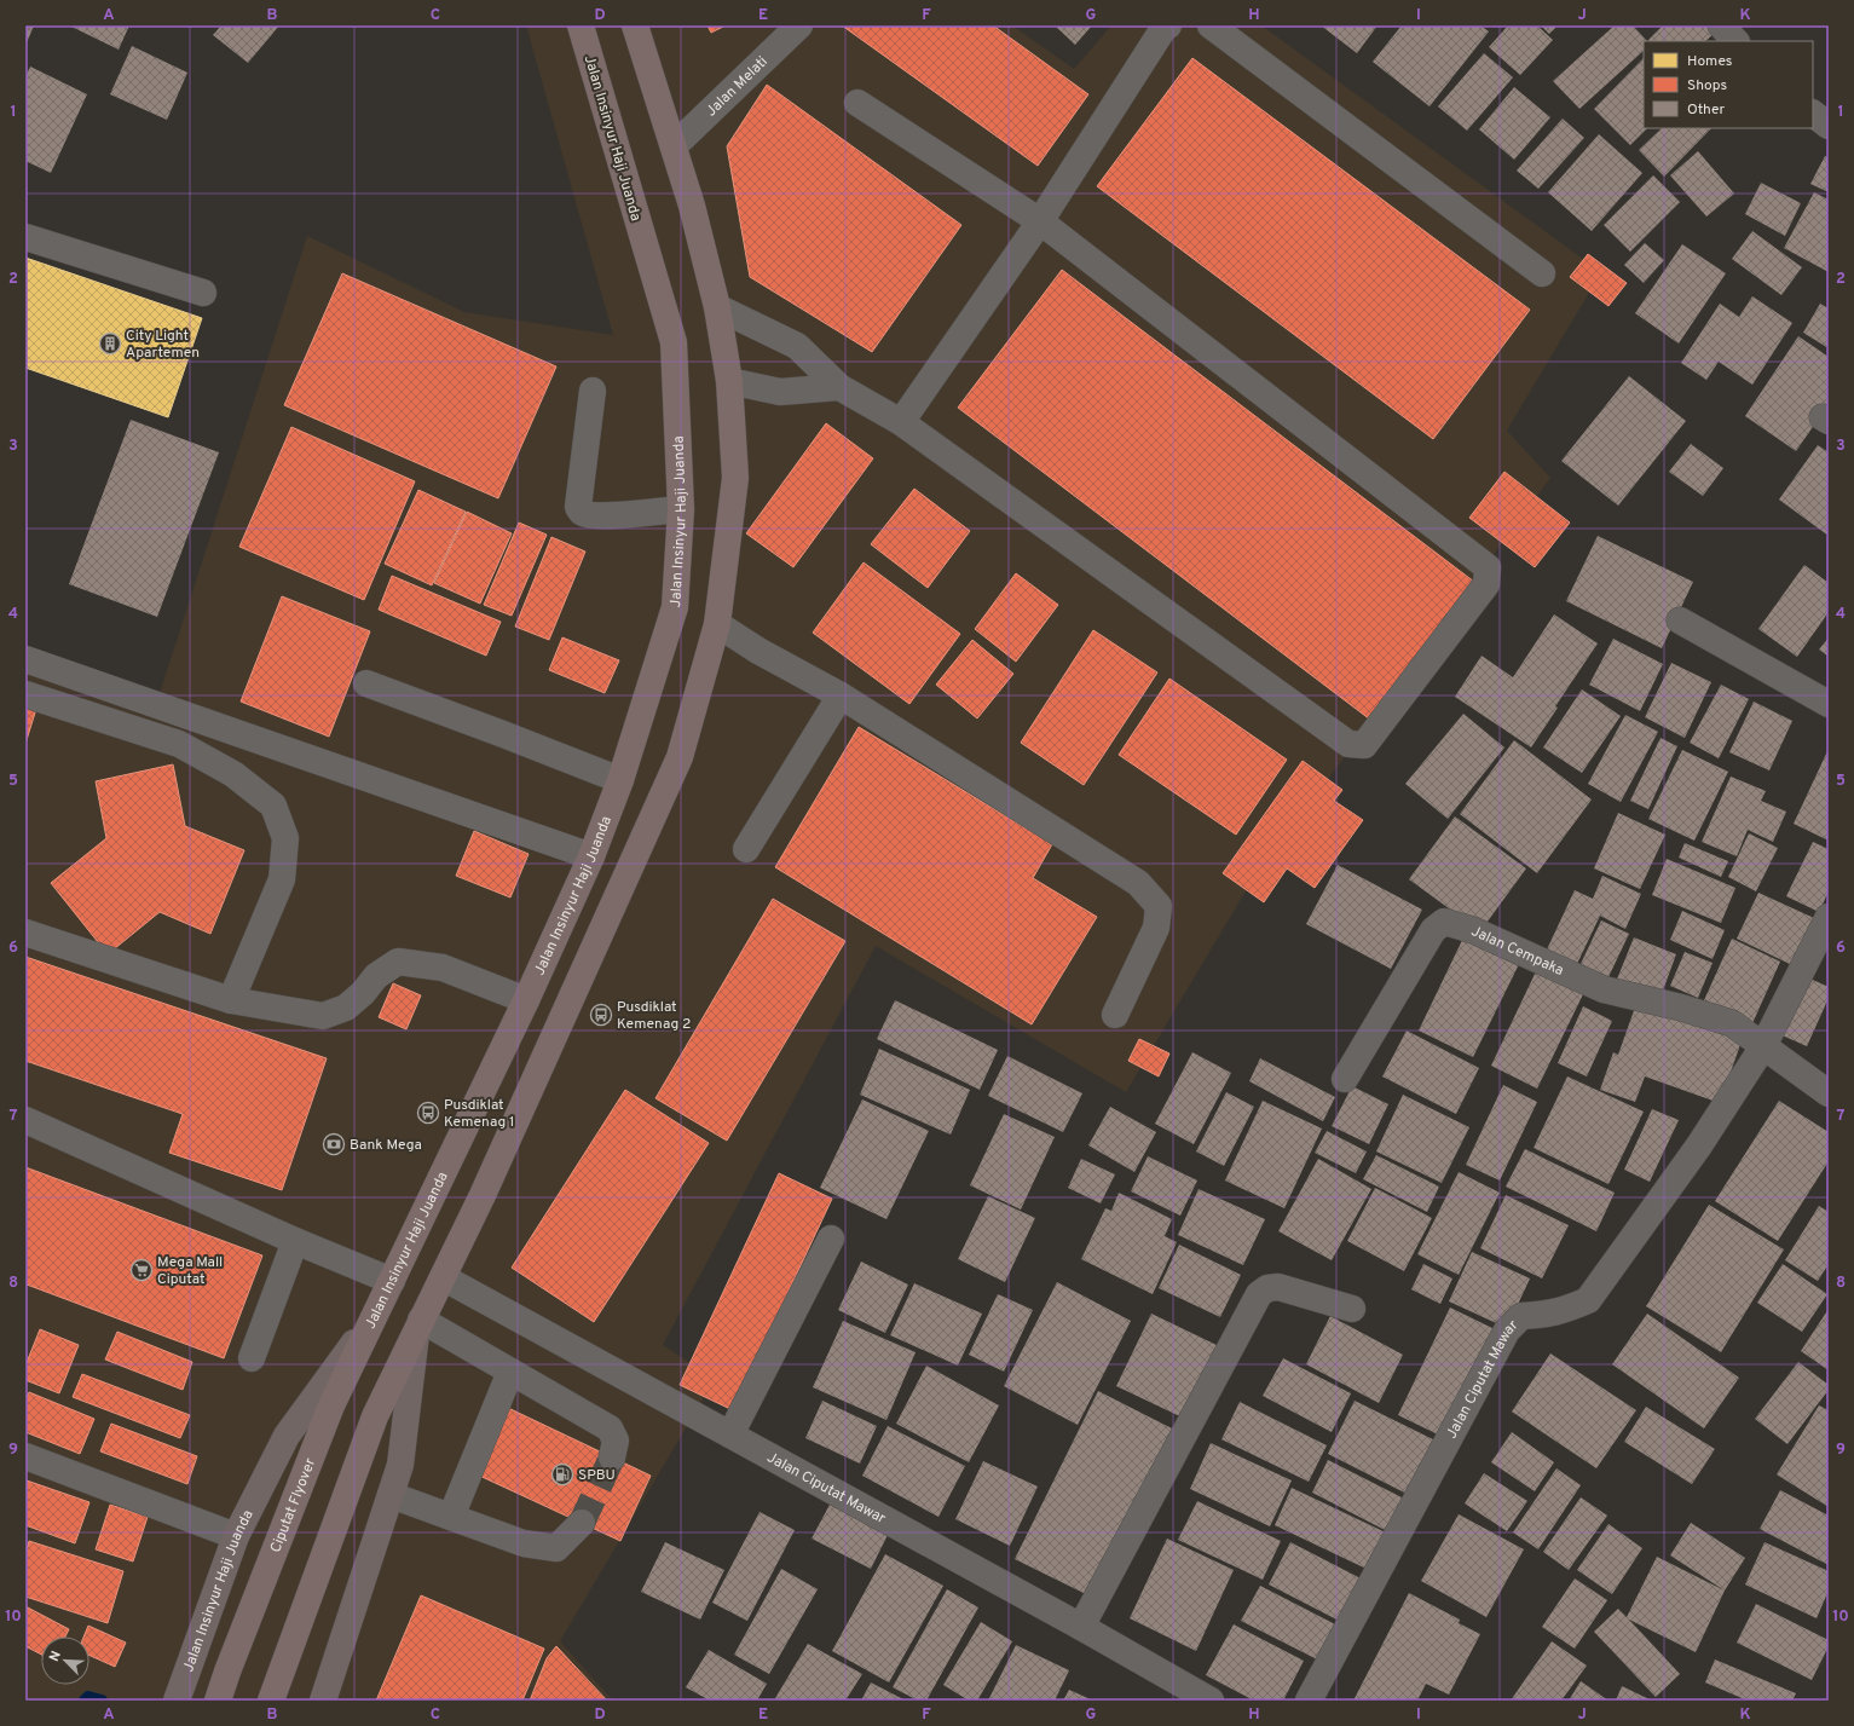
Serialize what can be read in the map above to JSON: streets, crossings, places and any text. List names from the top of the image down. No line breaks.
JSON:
{"streets":{"highway":["Jalan Insinyur Haji Juanda","Ciputat Flyover"],"street":["Jalan Melati","Jalan Cempaka","Jalan Ciputat Mawar"]},"crossings":[["Jalan Insinyur Haji Juanda","Ciputat Flyover"],["Jalan Cempaka","Jalan Ciputat Mawar"]],"places":{"building":["City Light Apartemen"],"bus stop":["Pusdiklat Kemenag 2","Pusdiklat Kemenag 1"],"bank":["Bank Mega"],"supermarket":["Mega Mall Ciputat"],"fuel station":["SPBU"]},"legend":["Homes","Shops","Other"],"north":"top left","grid":{"columns":["A","B","C","D","E","F","G","H","I","J","K"],"rows":["1","2","3","4","5","6","7","8","9","10"]}}
